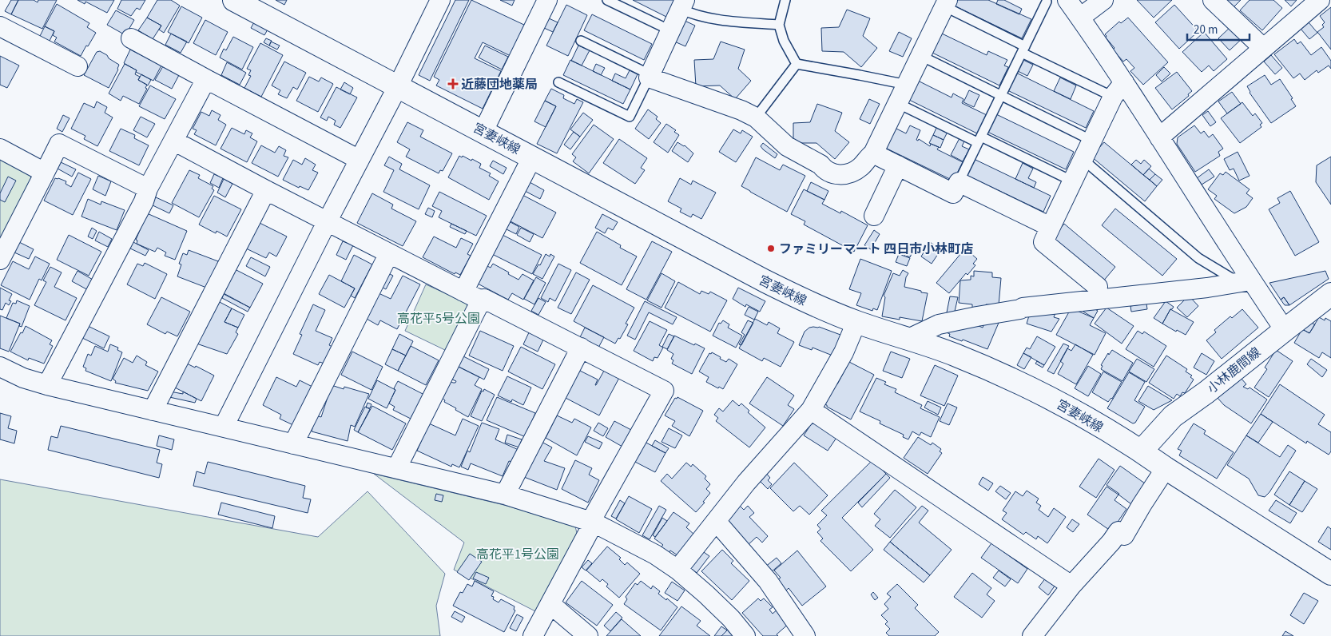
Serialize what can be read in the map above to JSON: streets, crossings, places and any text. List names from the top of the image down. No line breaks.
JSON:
{"streets":{"main road":["宮妻峡線","小林鹿間線"]},"crossings":[["宮妻峡線","小林鹿間線"]],"parks":["高花平5号公園","高花平1号公園"],"places":{"health":["近藤団地薬局"],"other":["ファミリーマート 四日市小林町店"]},"scale_bar":"20 m"}
